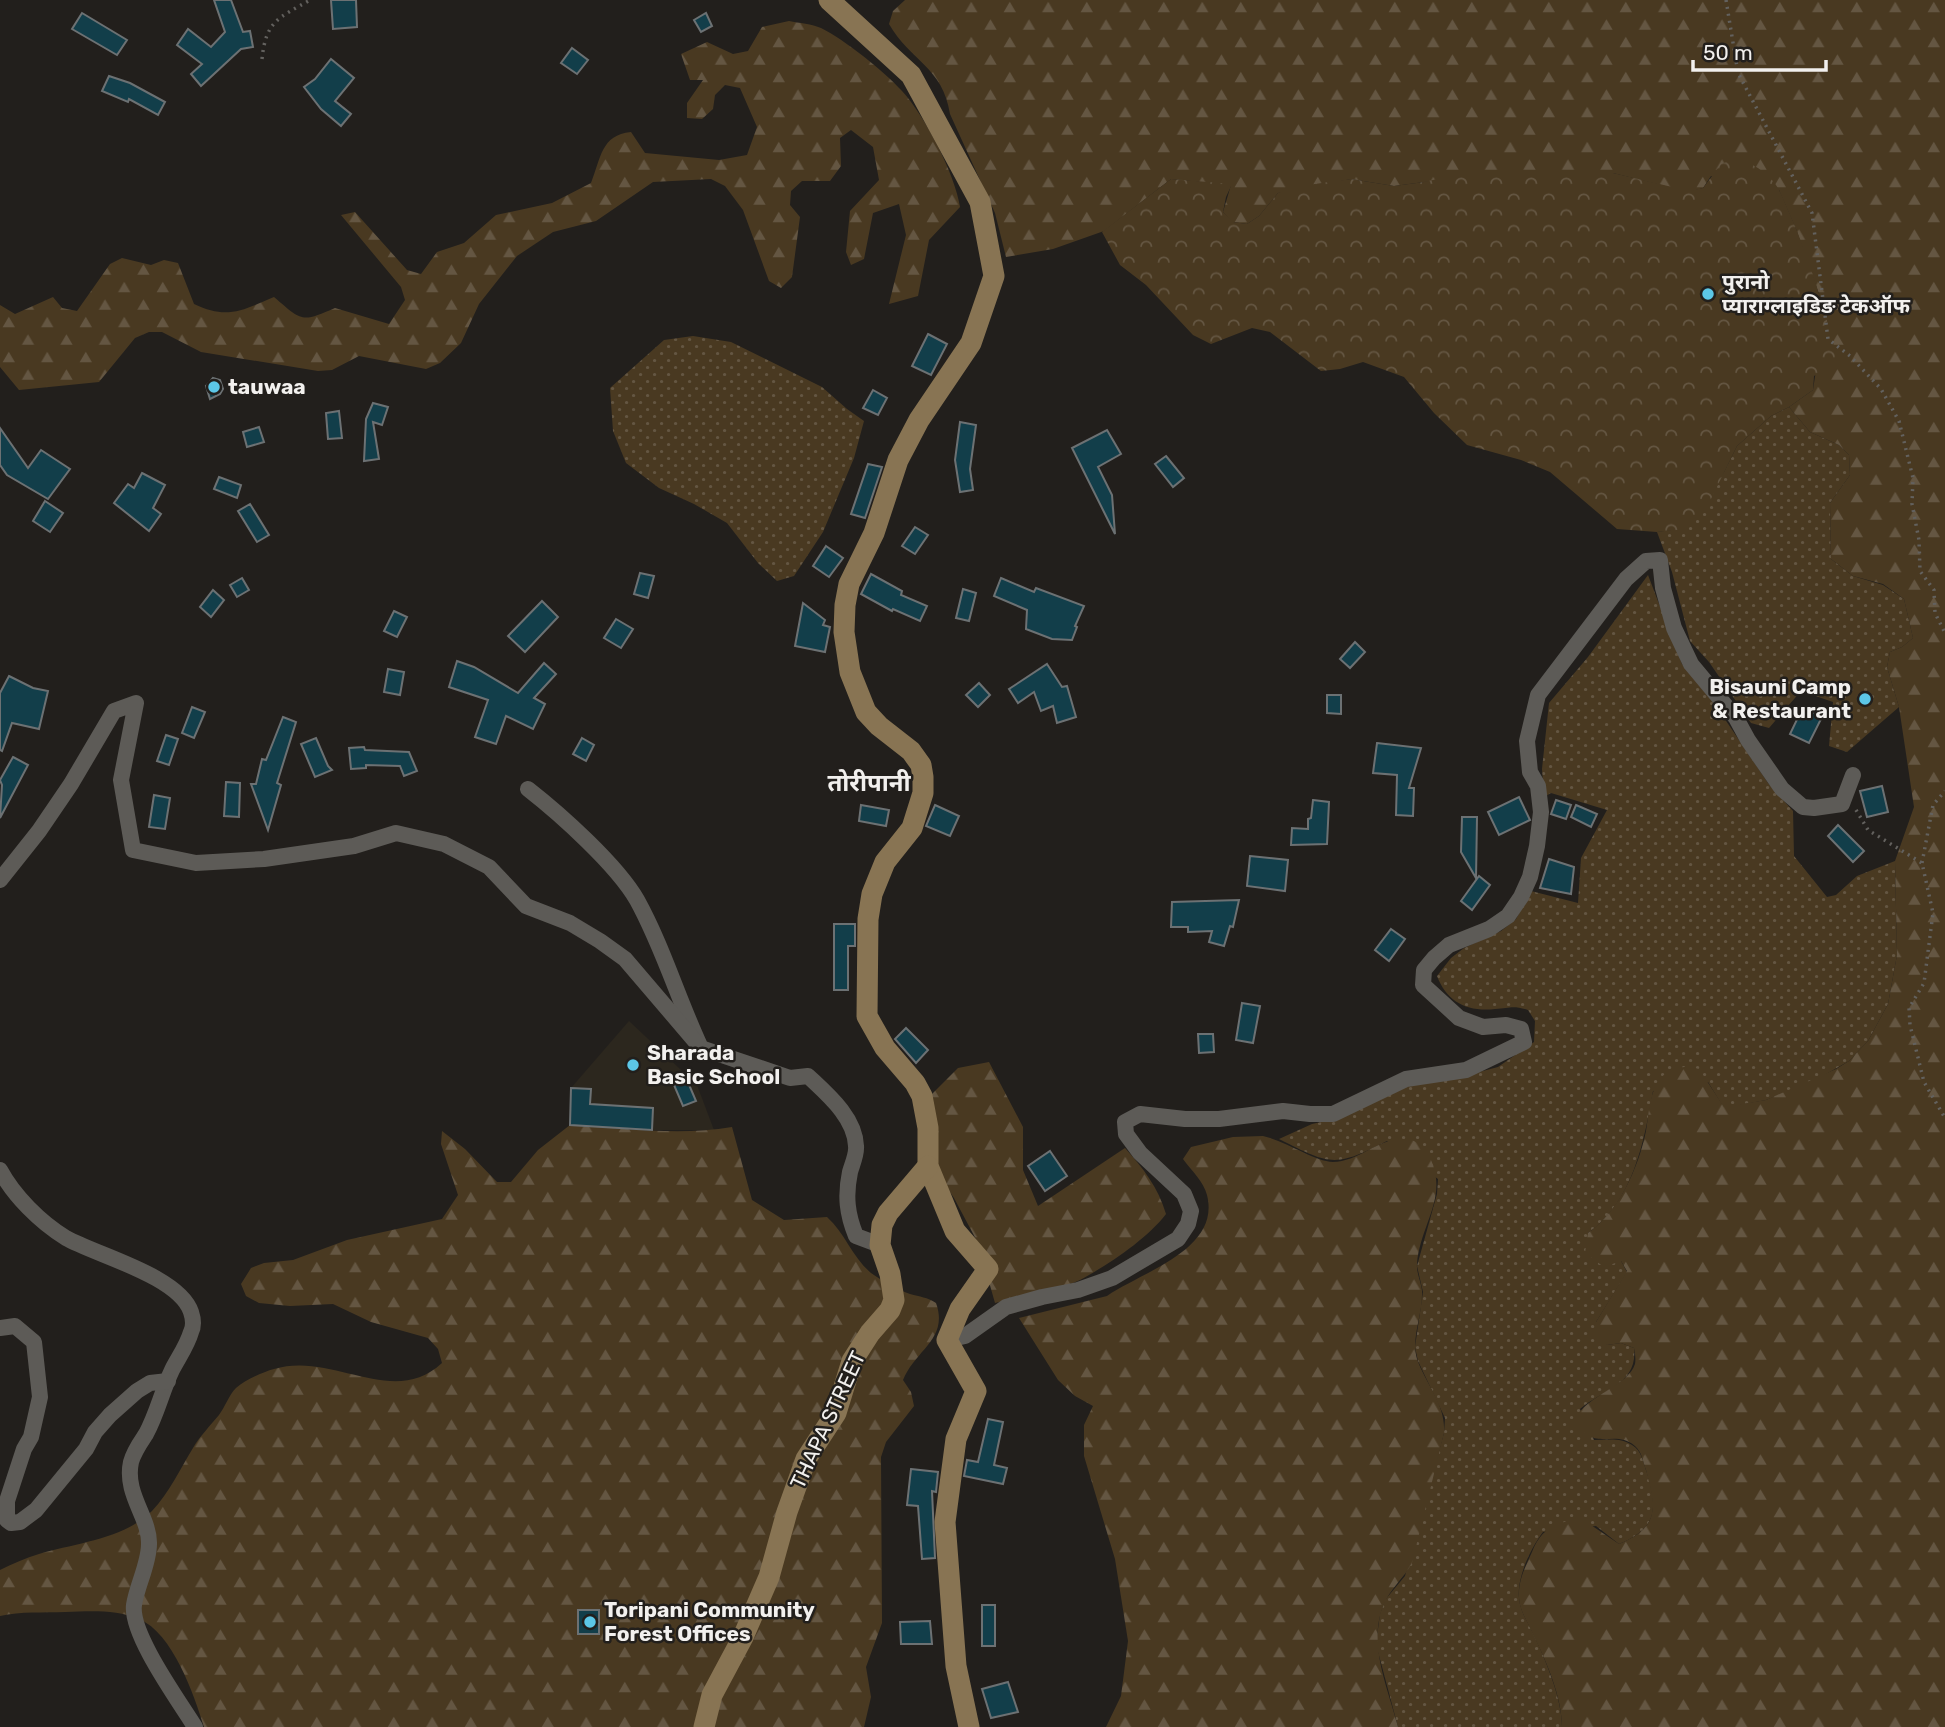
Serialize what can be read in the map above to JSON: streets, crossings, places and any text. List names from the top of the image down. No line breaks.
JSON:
{"streets":{"street":["THAPA STREET"]},"districts":["तोरीपानी"],"places":["पुरानो प्याराग्लाइडिङ टेकऑफ","tauwaa","Bisauni Camp & Restaurant","Sharada Basic School","Toripani Community Forest Offices"],"scale_bar":"50 m"}
